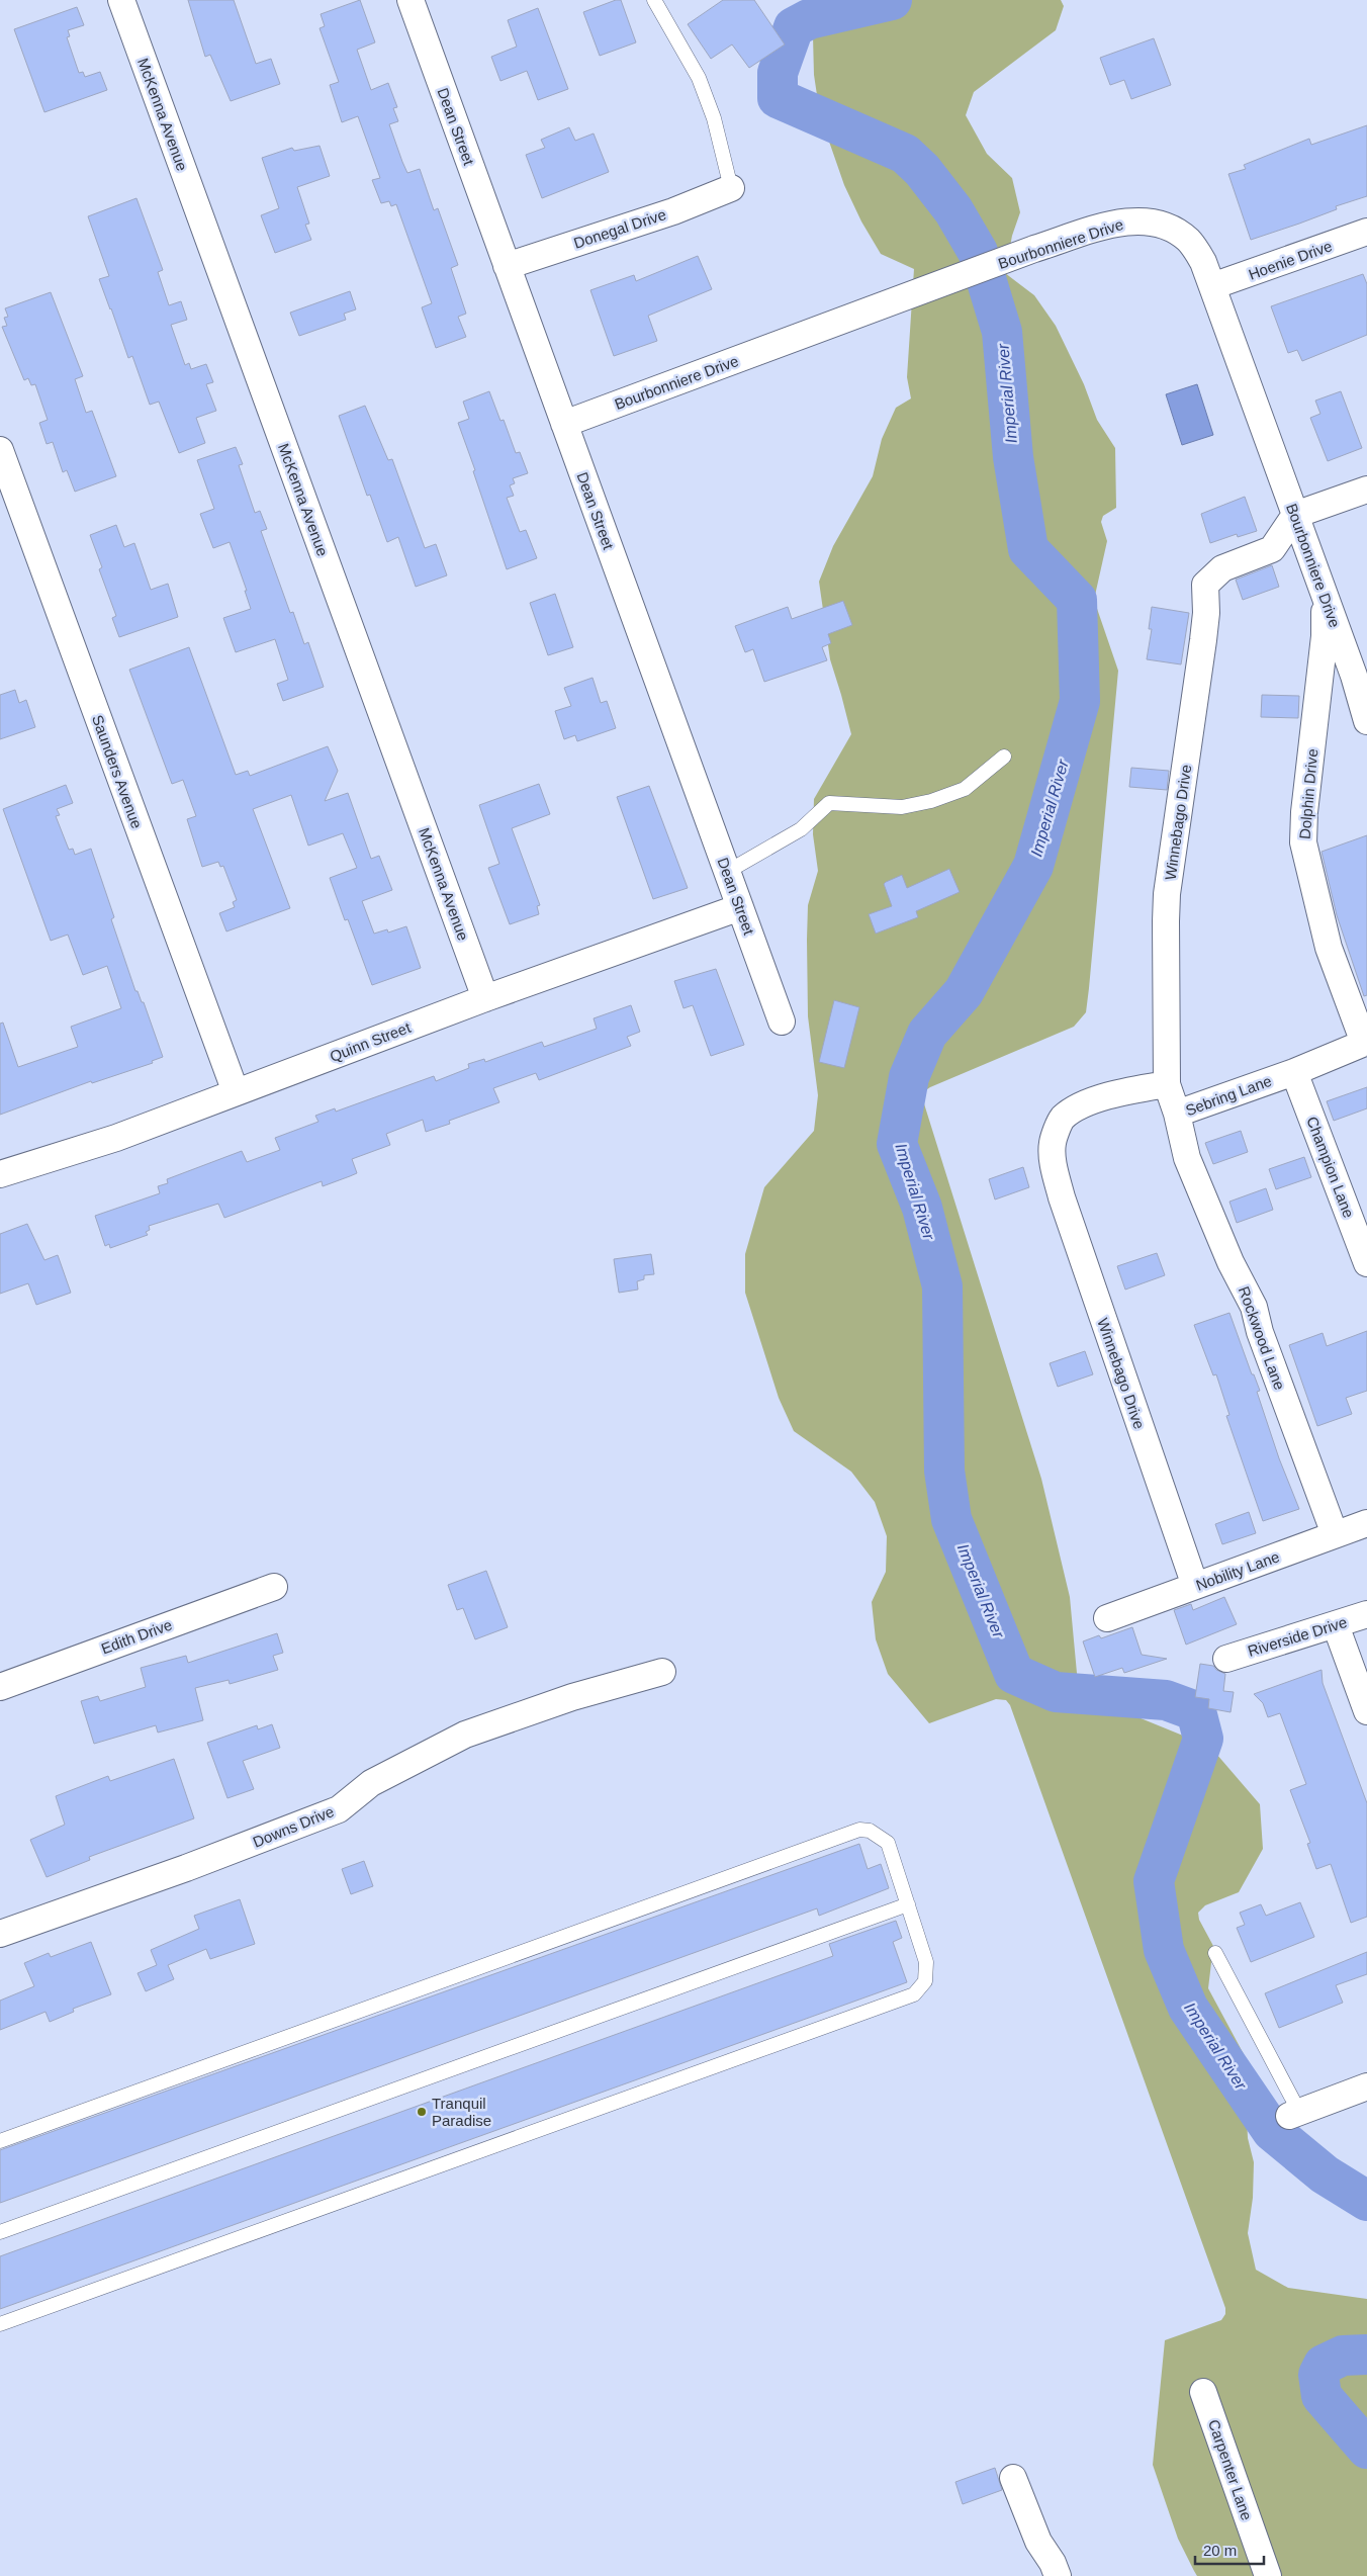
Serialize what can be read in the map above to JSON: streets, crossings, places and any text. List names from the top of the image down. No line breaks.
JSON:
{"streets":{"street":["McKenna Avenue","Dean Street","Donegal Drive","Bourbonniere Drive","Hoenie Drive","Saunders Avenue","Dolphin Drive","Winnebago Drive","Quinn Street","Sebring Lane","Champion Lane","Rockwood Lane","Nobility Lane","Edith Drive","Riverside Drive","Downs Drive","Carpenter Lane"]},"crossings":[["McKenna Avenue","Quinn Street"],["Dean Street","Donegal Drive"],["Dean Street","Bourbonniere Drive"],["Dean Street","Quinn Street"],["Bourbonniere Drive","Hoenie Drive"],["Bourbonniere Drive","Dolphin Drive"],["Bourbonniere Drive","Winnebago Drive"],["Saunders Avenue","Quinn Street"],["Dolphin Drive","Sebring Lane"],["Winnebago Drive","Sebring Lane"],["Winnebago Drive","Nobility Lane"],["Sebring Lane","Champion Lane"],["Sebring Lane","Rockwood Lane"],["Rockwood Lane","Nobility Lane"]],"water":["Imperial River"],"places":["Tranquil Paradise"],"scale_bar":"20 m"}
